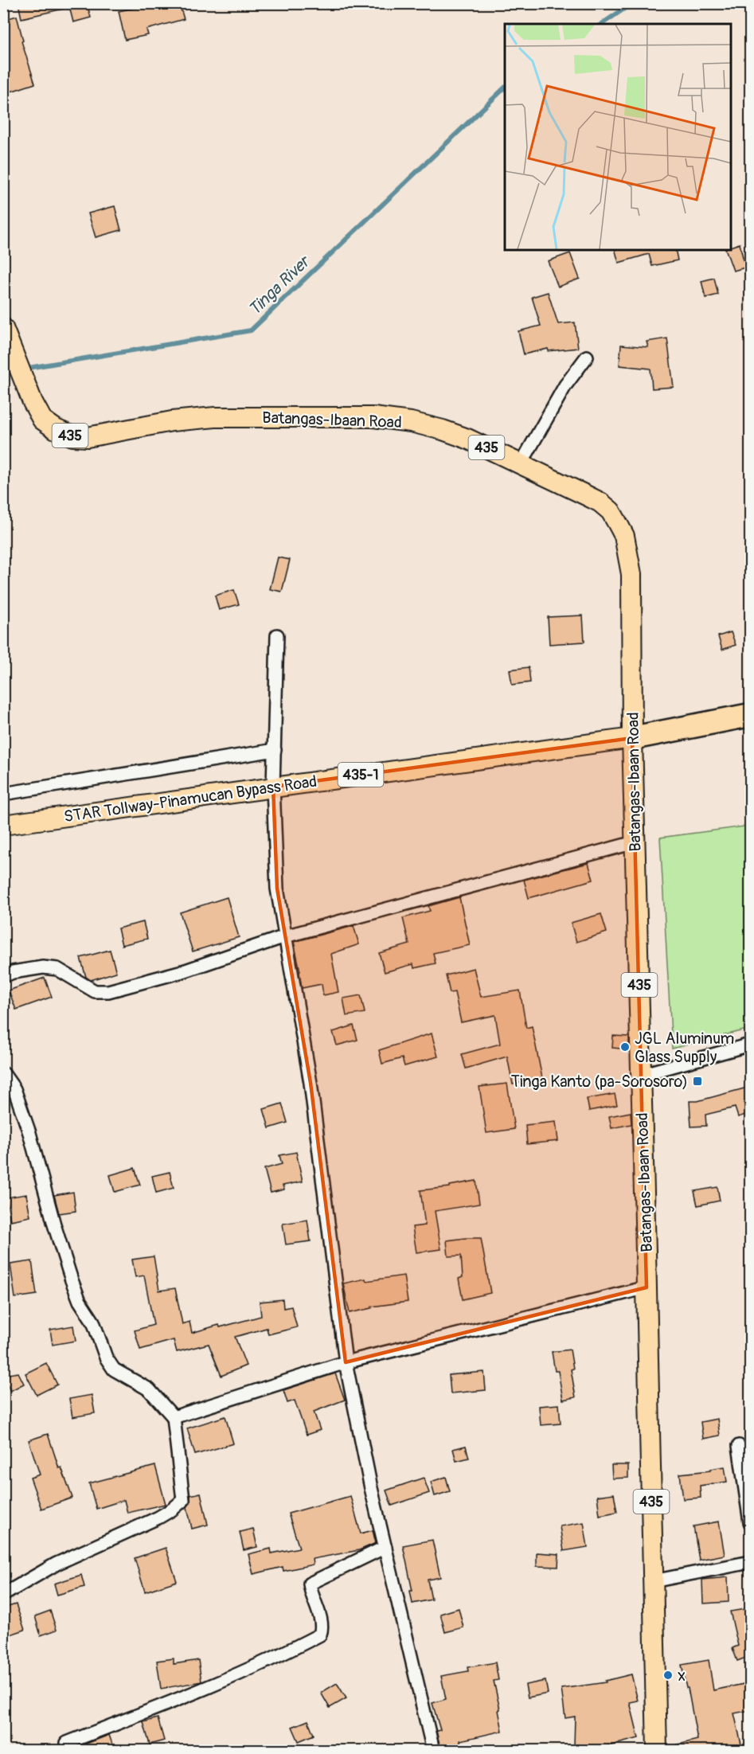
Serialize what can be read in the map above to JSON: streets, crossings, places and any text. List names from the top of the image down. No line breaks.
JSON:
{"streets":{"main road":["Batangas-Ibaan Road","435","435-1","STAR Tollway-Pinamucan Bypass Road"]},"crossings":[["Batangas-Ibaan Road","STAR Tollway-Pinamucan Bypass Road"]],"water":["Tinga River"],"places":{"other":["JGL Aluminum Glass Supply","x"],"transit":["Tinga Kanto (pa-Sorosoro)"]}}
